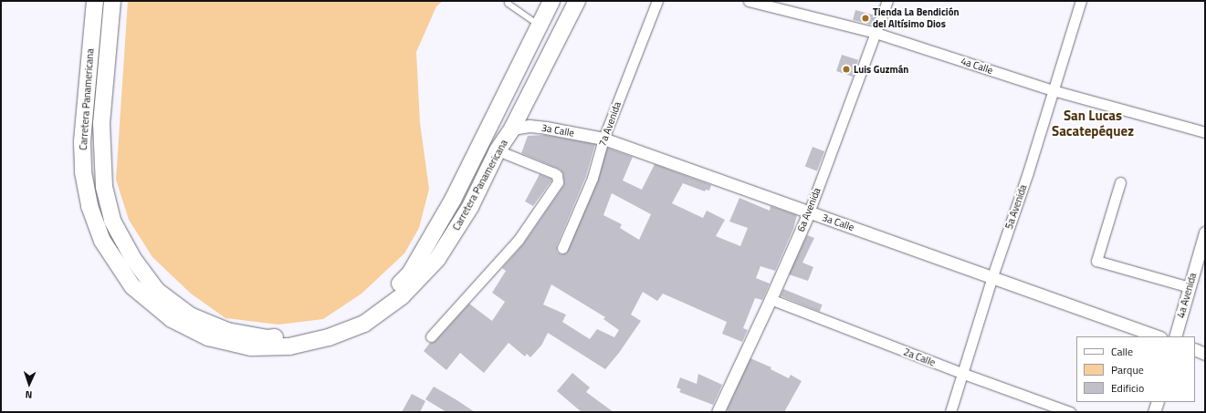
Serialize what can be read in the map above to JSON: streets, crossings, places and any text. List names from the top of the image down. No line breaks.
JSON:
{"streets":{"highway":["Carretera Panamericana"],"street":["4a Calle","7a Avenida","3a Calle","5a Avenida","6a Avenida","4a Avenida","2a Calle"]},"crossings":[["4a Calle","5a Avenida"],["4a Calle","6a Avenida"],["Carretera Panamericana","3a Calle"],["7a Avenida","3a Calle"],["3a Calle","5a Avenida"],["3a Calle","6a Avenida"],["5a Avenida","2a Calle"],["6a Avenida","2a Calle"]],"districts":["San Lucas Sacatepéquez"],"places":["Tienda La Bendición del Altísimo Dios","Luis Guzmán"],"legend":["Calle","Parque","Edificio"],"north":"bottom"}
